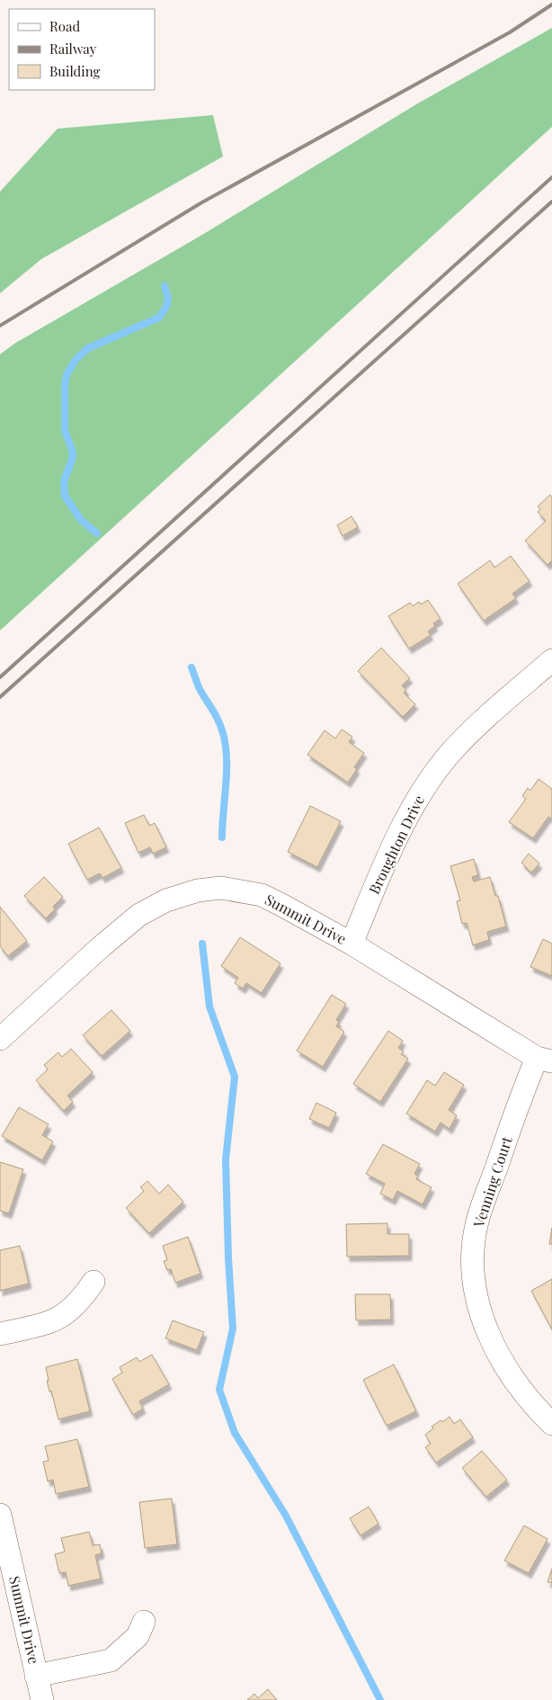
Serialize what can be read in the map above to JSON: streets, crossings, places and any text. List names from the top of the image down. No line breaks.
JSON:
{"streets":{"street":["Broughton Drive","Summit Drive","Venning Court"]},"crossings":[["Broughton Drive","Summit Drive"],["Summit Drive","Venning Court"]],"legend":["Road","Railway","Building"]}
